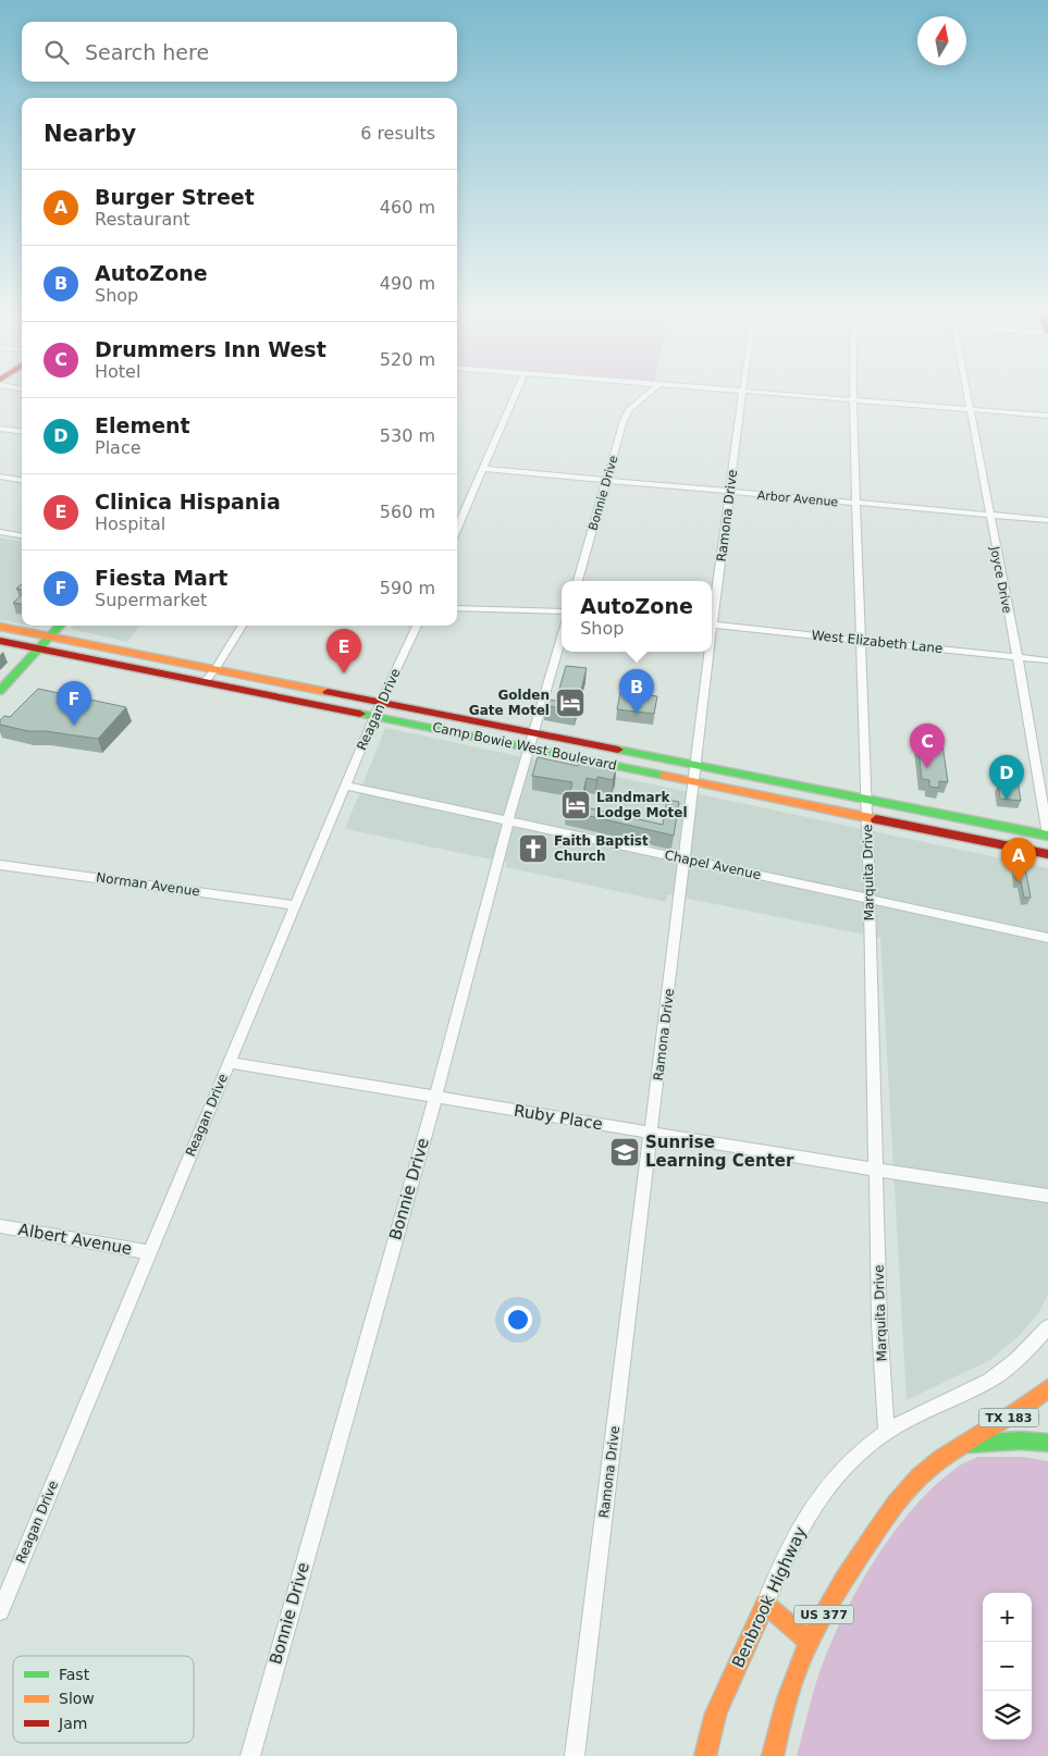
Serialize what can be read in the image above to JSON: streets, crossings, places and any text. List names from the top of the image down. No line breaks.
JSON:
{"streets":{"main road":["Camp Bowie West Boulevard","TX 183","Benbrook Highway","US 377"],"street":["Bonnie Drive","Arbor Avenue","Ramona Drive","Joyce Drive","West Elizabeth Lane","Reagan Drive","Chapel Avenue","Marquita Drive","Norman Avenue","Ruby Place","Albert Avenue"]},"crossings":[["Bonnie Drive","Arbor Avenue"],["Bonnie Drive","Camp Bowie West Boulevard"],["Bonnie Drive","Chapel Avenue"],["Bonnie Drive","Ruby Place"],["Arbor Avenue","Ramona Drive"],["Arbor Avenue","Joyce Drive"],["Arbor Avenue","Marquita Drive"],["Ramona Drive","Camp Bowie West Boulevard"],["Ramona Drive","Chapel Avenue"],["Ramona Drive","Ruby Place"],["Joyce Drive","West Elizabeth Lane"],["Joyce Drive","Camp Bowie West Boulevard"],["West Elizabeth Lane","Marquita Drive"],["Reagan Drive","Camp Bowie West Boulevard"],["Reagan Drive","Chapel Avenue"],["Reagan Drive","Norman Avenue"],["Reagan Drive","Ruby Place"],["Reagan Drive","Albert Avenue"],["Camp Bowie West Boulevard","Marquita Drive"],["Chapel Avenue","Marquita Drive"],["Marquita Drive","Ruby Place"],["Marquita Drive","Benbrook Highway"],["TX 183","US 377"]],"places":{"hotel":["Golden Gate Motel","Landmark Lodge Motel"],"church":["Faith Baptist Church"],"school or university":["Sunrise Learning Center"]},"legend":["Fast","Slow","Jam"],"north":"top","page":{"search":"Search here","heading":["Nearby","6 results"],"list":[{"mark":"A","name":"Burger Street","note":"Restaurant","value":"460 m"},{"mark":"B","name":"AutoZone","note":"Shop","value":"490 m"},{"mark":"C","name":"Drummers Inn West","note":"Hotel","value":"520 m"},{"mark":"D","name":"Element","note":"Place","value":"530 m"},{"mark":"E","name":"Clinica Hispania","note":"Hospital","value":"560 m"},{"mark":"F","name":"Fiesta Mart","note":"Supermarket","value":"590 m"}],"popup":["AutoZone","Shop"],"pins":["E","B","F","C","D","A"],"map_buttons":["+","−"]}}
